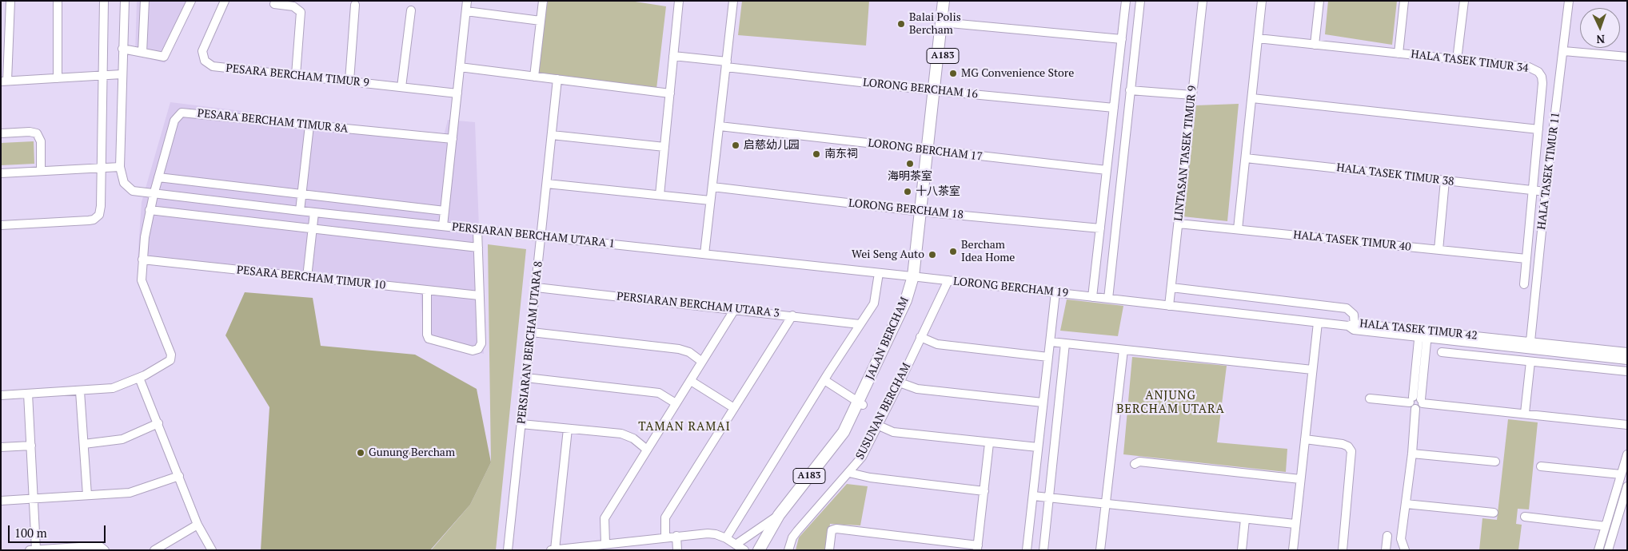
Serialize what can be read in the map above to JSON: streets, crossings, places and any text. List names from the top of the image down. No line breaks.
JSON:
{"streets":{"main road":["A183","JALAN BERCHAM"],"street":["HALA TASEK TIMUR 34","PESARA BERCHAM TIMUR 9","LORONG BERCHAM 16","PESARA BERCHAM TIMUR 8A","LORONG BERCHAM 17","LINTASAN TASEK TIMUR 9","HALA TASEK TIMUR 11","HALA TASEK TIMUR 38","LORONG BERCHAM 18","PERSIARAN BERCHAM UTARA 1","HALA TASEK TIMUR 40","PESARA BERCHAM TIMUR 10","LORONG BERCHAM 19","PERSIARAN BERCHAM UTARA 3","HALA TASEK TIMUR 42","PERSIARAN BERCHAM UTARA 8","SUSUNAN BERCHAM"]},"crossings":[["HALA TASEK TIMUR 34","HALA TASEK TIMUR 38"],["HALA TASEK TIMUR 34","HALA TASEK TIMUR 40"],["LORONG BERCHAM 16","JALAN BERCHAM"],["PESARA BERCHAM TIMUR 8A","PERSIARAN BERCHAM UTARA 1"],["PESARA BERCHAM TIMUR 8A","PESARA BERCHAM TIMUR 10"],["LORONG BERCHAM 17","JALAN BERCHAM"],["LINTASAN TASEK TIMUR 9","HALA TASEK TIMUR 40"],["LINTASAN TASEK TIMUR 9","LORONG BERCHAM 19"],["LINTASAN TASEK TIMUR 9","HALA TASEK TIMUR 42"],["HALA TASEK TIMUR 11","HALA TASEK TIMUR 38"],["HALA TASEK TIMUR 11","HALA TASEK TIMUR 42"],["LORONG BERCHAM 18","JALAN BERCHAM"],["PERSIARAN BERCHAM UTARA 1","LORONG BERCHAM 19"],["PERSIARAN BERCHAM UTARA 1","JALAN BERCHAM"],["PERSIARAN BERCHAM UTARA 1","PERSIARAN BERCHAM UTARA 8"],["LORONG BERCHAM 19","HALA TASEK TIMUR 42"],["LORONG BERCHAM 19","JALAN BERCHAM"],["LORONG BERCHAM 19","SUSUNAN BERCHAM"],["PERSIARAN BERCHAM UTARA 3","PERSIARAN BERCHAM UTARA 8"]],"districts":["ANJUNG BERCHAM UTARA","TAMAN RAMAI"],"places":["Balai Polis Bercham","MG Convenience Store","启慈幼儿园","南东祠","海明茶室","十八茶室","Bercham Idea Home","Wei Seng Auto","Gunung Bercham"],"scale_bar":"100 m","north":"bottom"}
